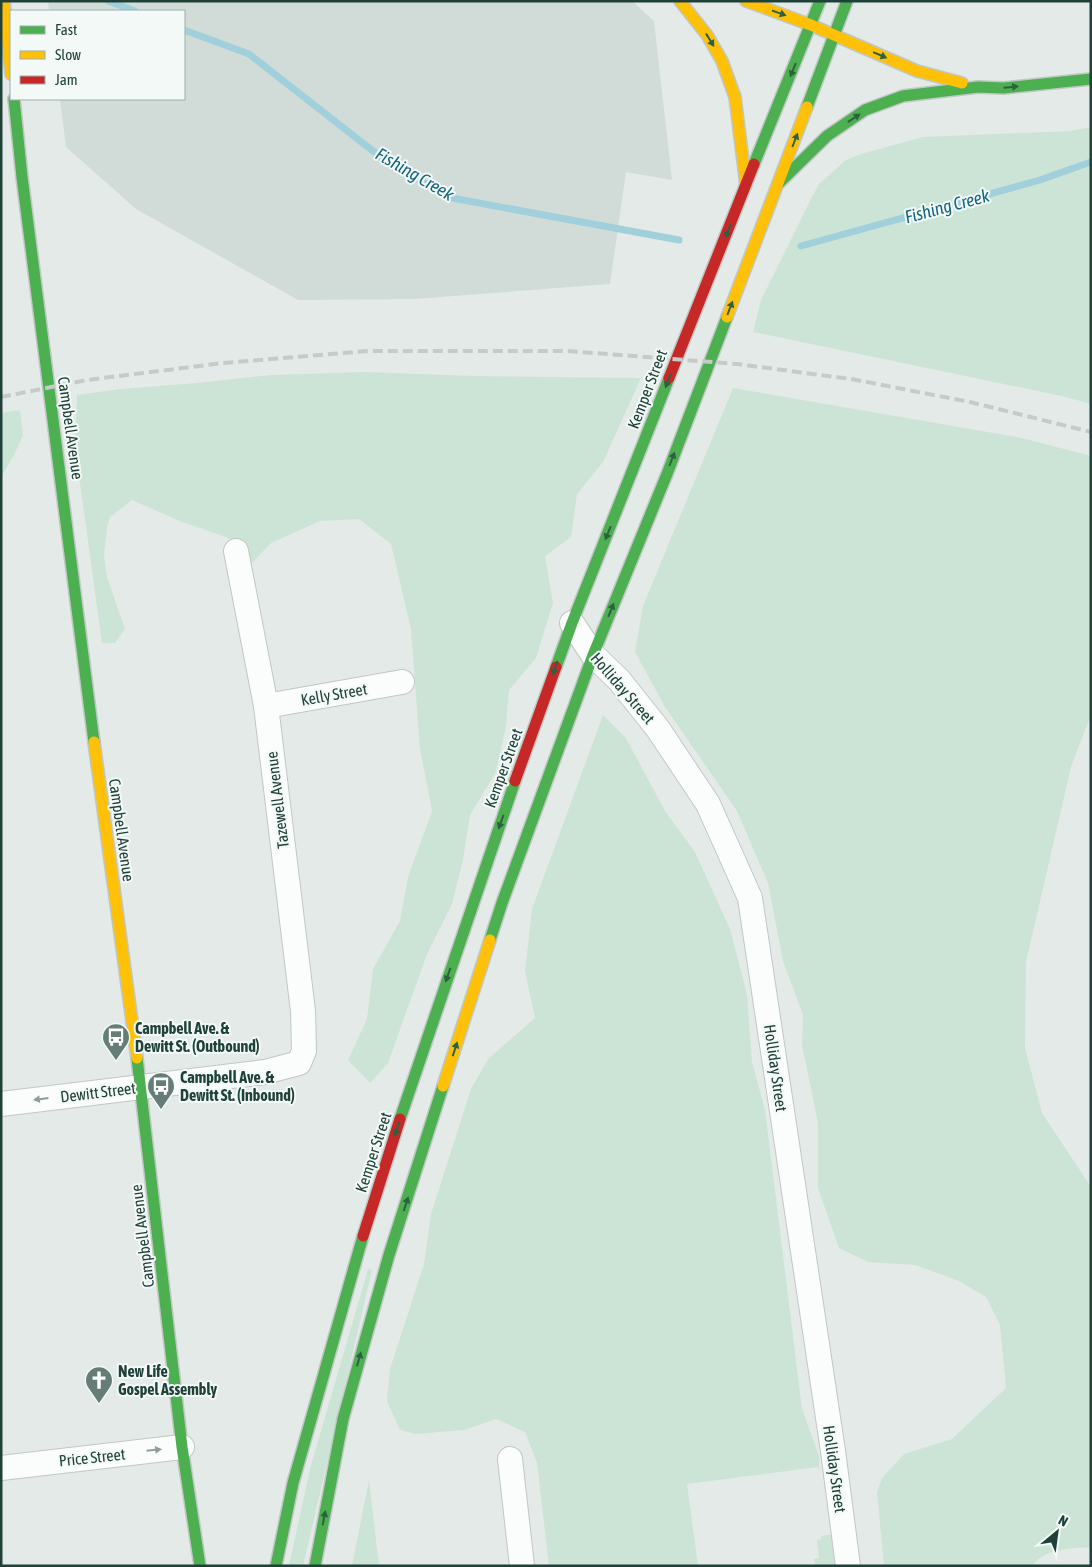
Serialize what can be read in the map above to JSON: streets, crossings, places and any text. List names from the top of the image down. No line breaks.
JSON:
{"streets":{"main road":["Kemper Street","Campbell Avenue"],"street":["Holliday Street","Kelly Street","Tazewell Avenue","Dewitt Street","Price Street"]},"crossings":[["Kemper Street","Holliday Street"],["Campbell Avenue","Dewitt Street"],["Campbell Avenue","Price Street"],["Kelly Street","Tazewell Avenue"],["Tazewell Avenue","Dewitt Street"]],"one_way":["Dewitt Street","Price Street"],"water":["Fishing Creek"],"places":{"bus stop":["Campbell Ave. & Dewitt St. (Outbound)","Campbell Ave. & Dewitt St. (Inbound)"],"church":["New Life Gospel Assembly"]},"legend":["Fast","Slow","Jam"],"north":"top right"}
